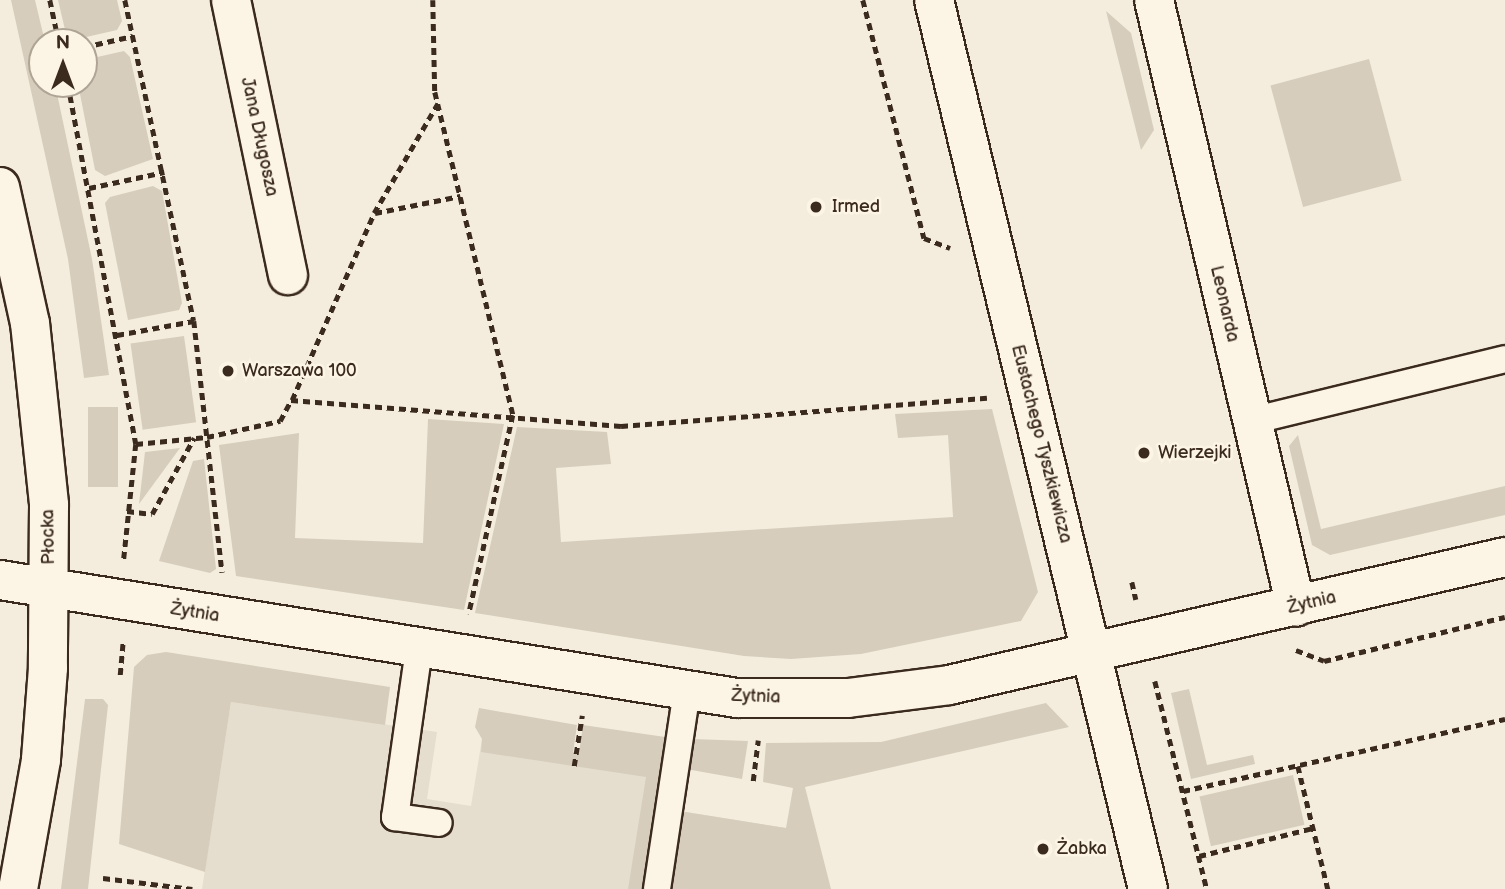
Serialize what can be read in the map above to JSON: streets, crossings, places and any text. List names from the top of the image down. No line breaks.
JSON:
{"streets":{"street":["Jana Długosza","Leonarda","Eustachego Tyszkiewicza","Płocka","Żytnia"]},"crossings":[["Leonarda","Żytnia"],["Eustachego Tyszkiewicza","Żytnia"],["Płocka","Żytnia"]],"places":["Irmed","Warszawa 100","Wierzejki","Żabka"],"north":"top"}
